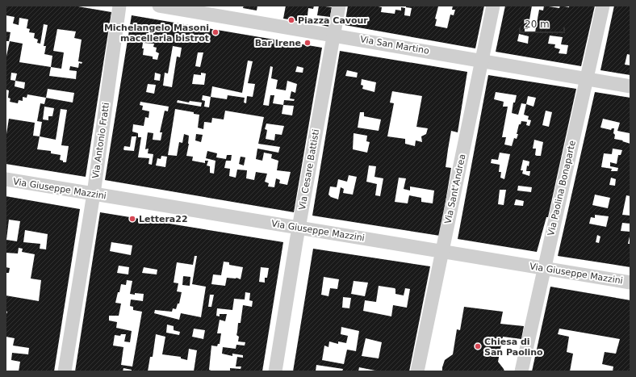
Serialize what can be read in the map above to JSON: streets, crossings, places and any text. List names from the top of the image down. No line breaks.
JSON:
{"streets":{"street":["Via San Martino","Via Antonio Fratti","Via Cesare Battisti","Via Paolina Bonaparte","Via Giuseppe Mazzini","Via Sant'Andrea"]},"crossings":[["Via San Martino","Via Cesare Battisti"],["Via San Martino","Via Paolina Bonaparte"],["Via San Martino","Via Sant'Andrea"],["Via Antonio Fratti","Via Giuseppe Mazzini"],["Via Cesare Battisti","Via Giuseppe Mazzini"],["Via Paolina Bonaparte","Via Giuseppe Mazzini"],["Via Giuseppe Mazzini","Via Sant'Andrea"]],"places":["Piazza Cavour","Michelangelo Masoni macelleria bistrot","Bar Irene","Lettera22","Chiesa di San Paolino"],"scale_bar":"20 m"}
